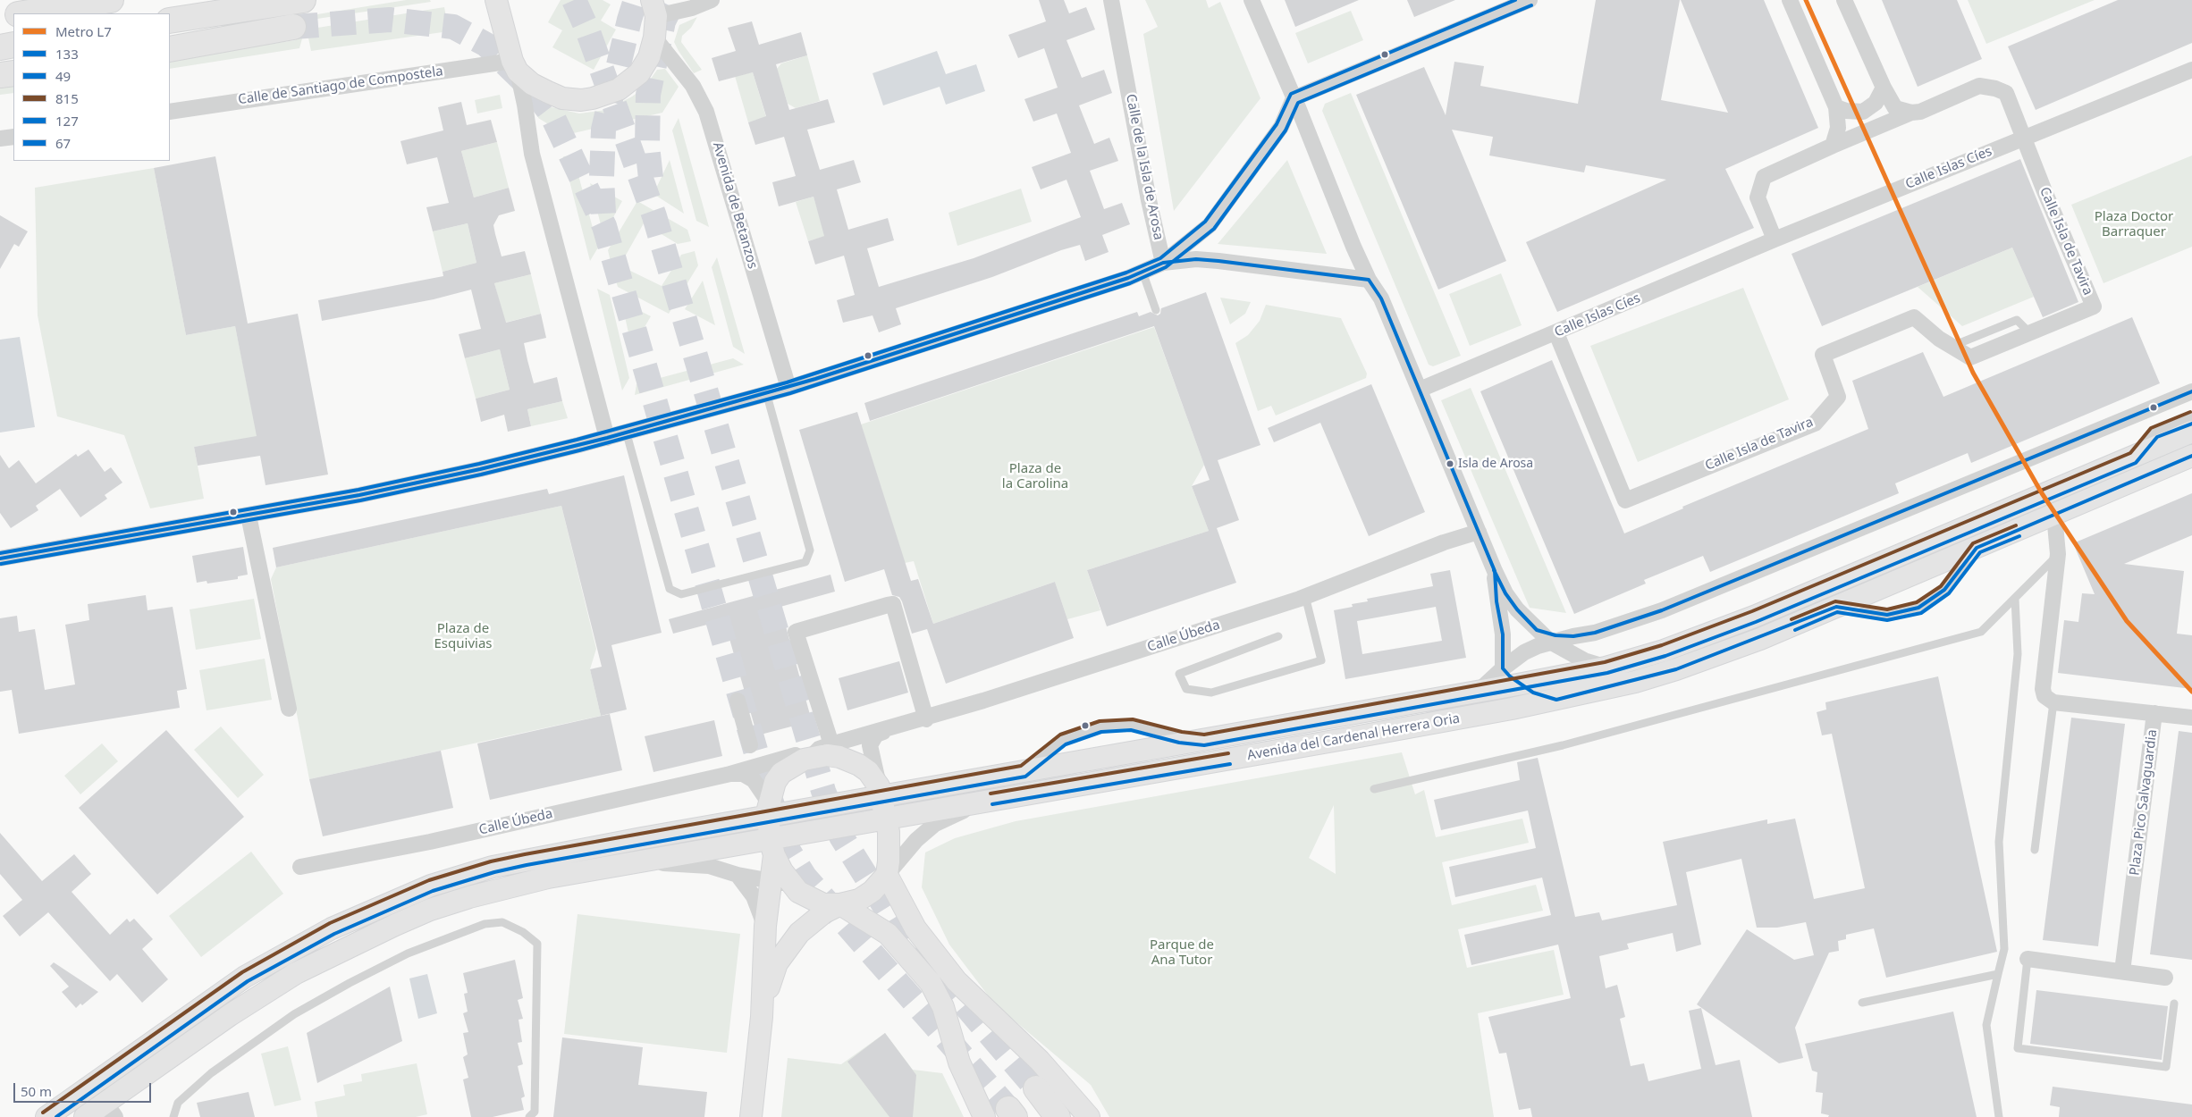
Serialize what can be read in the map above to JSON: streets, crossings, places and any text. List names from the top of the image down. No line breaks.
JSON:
{"streets":{"main road":["Avenida del Cardenal Herrera Oria"],"street":["Calle de Santiago de Compostela","Calle de la Isla de Arosa","Calle Islas Cíes","Avenida de Betanzos","Calle Isla de Tavira","Calle Úbeda","Plaza Pico Salvaguardia"]},"crossings":[["Calle Islas Cíes","Calle Isla de Tavira"],["Calle Úbeda","Avenida del Cardenal Herrera Oria"]],"parks":["Plaza Doctor Barraquer","Plaza de la Carolina","Plaza de Esquivias","Parque de Ana Tutor"],"places":["Isla de Arosa"],"lines":["metro line L7","transit line 67","transit line 127","transit line 133","transit line 815","transit line 49"],"legend":["Metro L7","133","49","815","127","67"],"scale_bar":"50 m"}
